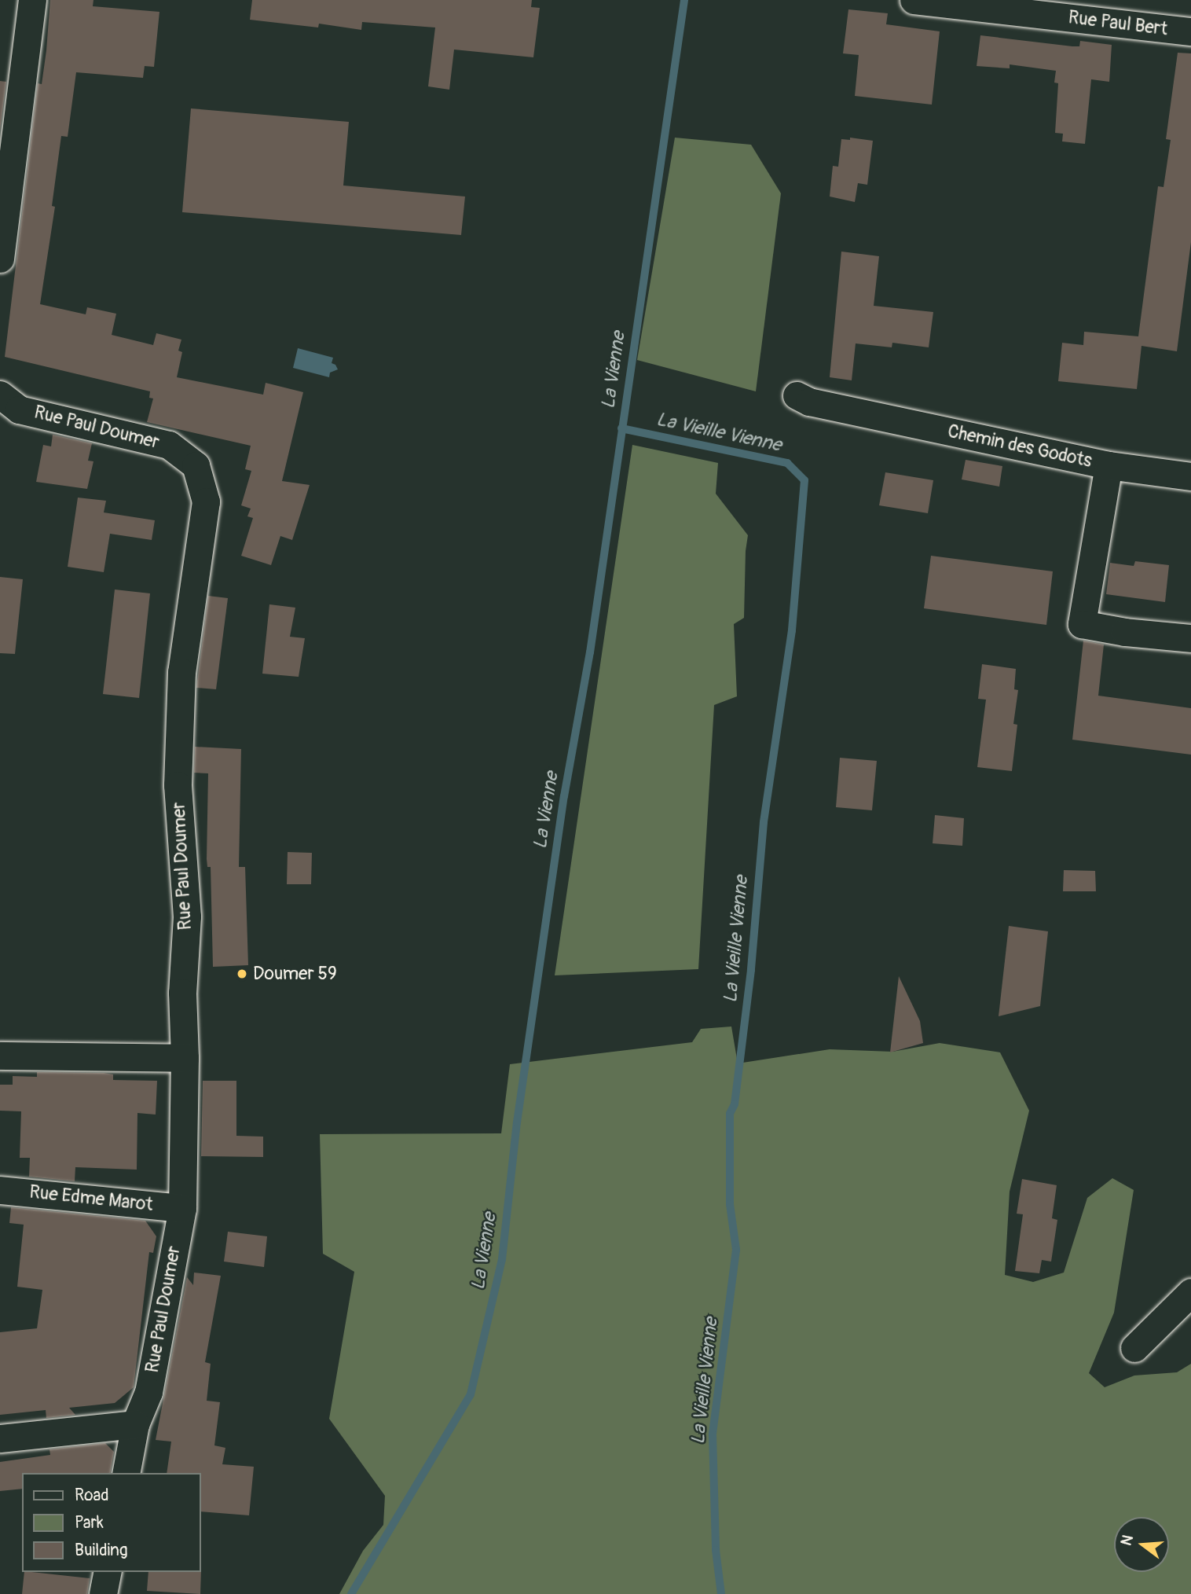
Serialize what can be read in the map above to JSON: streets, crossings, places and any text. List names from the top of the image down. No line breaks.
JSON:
{"streets":{"street":["Rue Paul Bert","Rue Paul Doumer","Chemin des Godots","Rue Edme Marot"]},"crossings":[["Rue Paul Doumer","Rue Edme Marot"]],"water":["La Vienne","La Vieille Vienne"],"places":["Doumer 59"],"legend":["Road","Park","Building"],"north":"left"}
